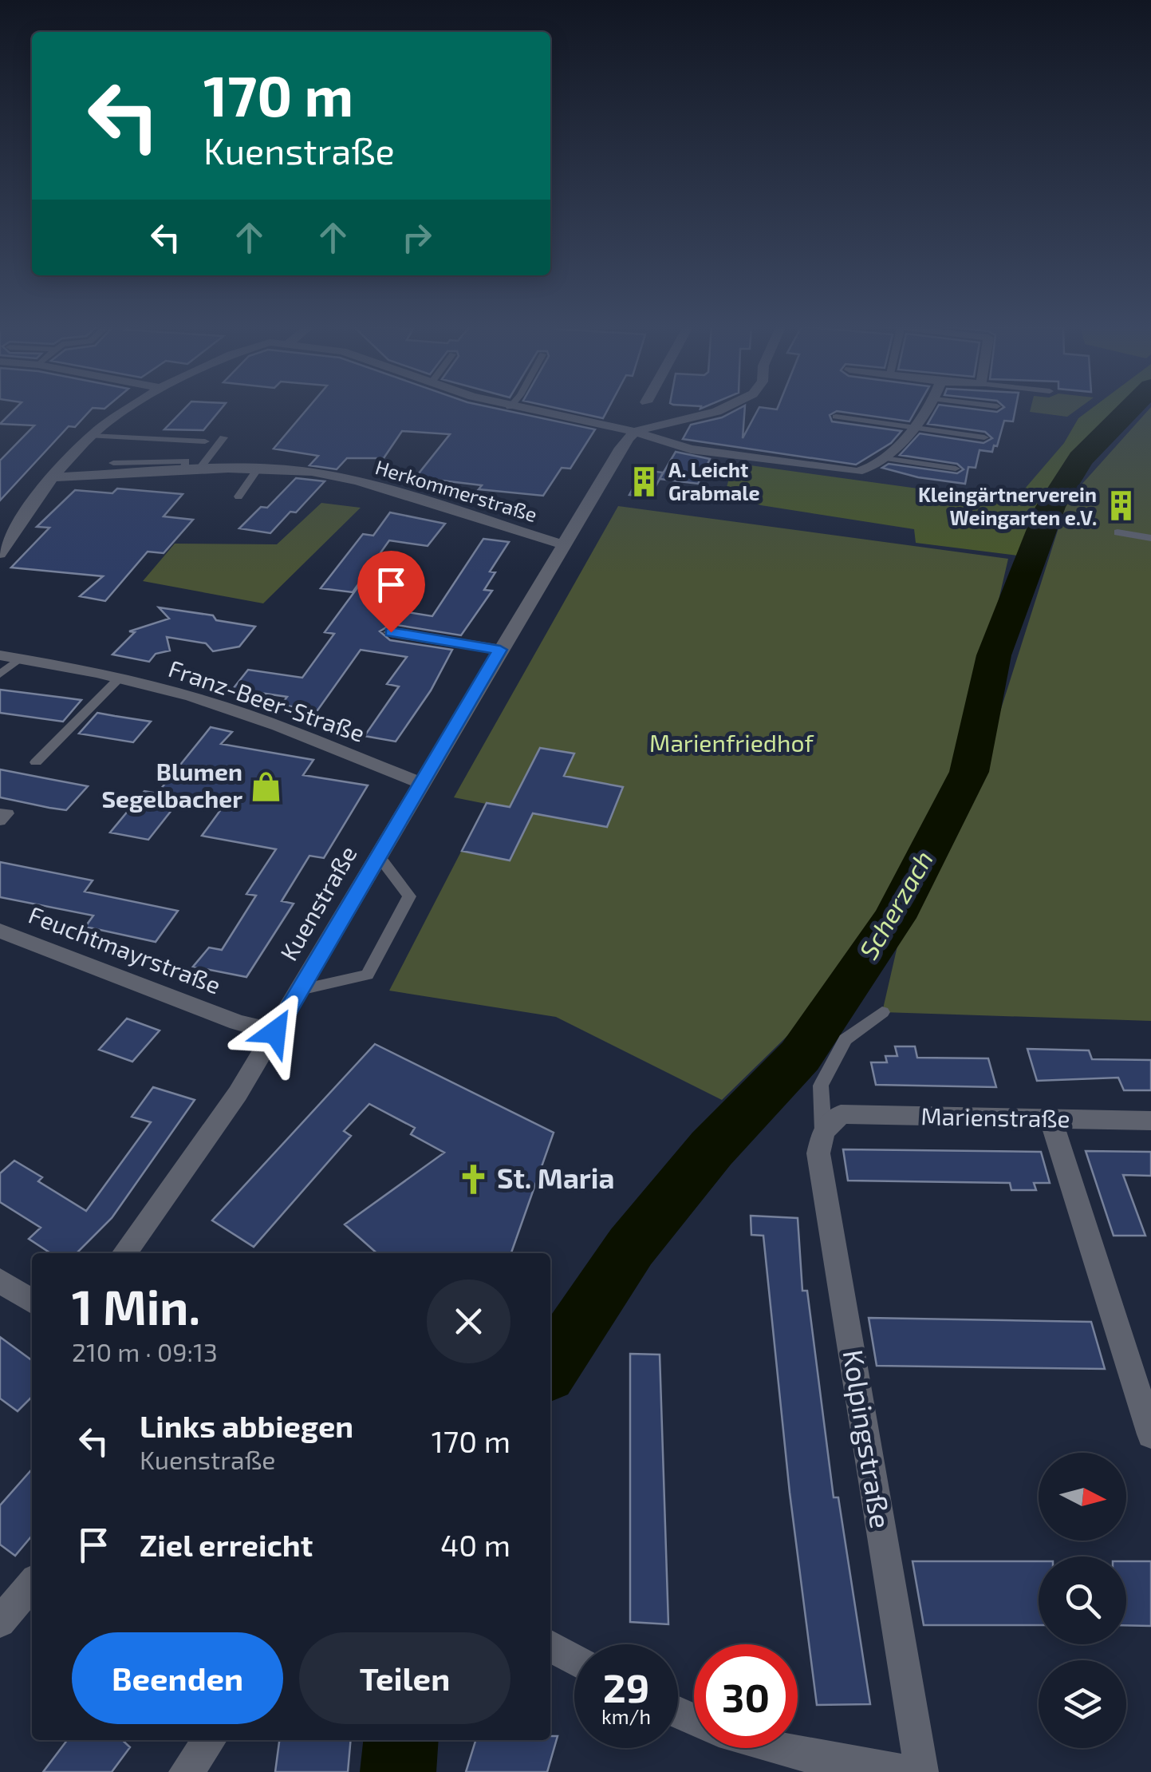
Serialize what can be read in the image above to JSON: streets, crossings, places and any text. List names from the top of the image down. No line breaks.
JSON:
{"streets":{"street":["Herkommerstraße","Franz-Beer-Straße","Kuenstraße","Feuchtmayrstraße","Marienstraße","Kolpingstraße"]},"crossings":[["Herkommerstraße","Kuenstraße"],["Franz-Beer-Straße","Kuenstraße"],["Kuenstraße","Feuchtmayrstraße"],["Marienstraße","Kolpingstraße"]],"water":["Scherzach"],"parks":["Marienfriedhof"],"places":{"building":["A. Leicht Grabmale","Kleingärtnerverein Weingarten e.V."],"shop":["Blumen Segelbacher"],"church":["St. Maria"]},"north":"right","page":{"turn":["170 m","Kuenstraße"],"heading":["1 Min.","210 m · 09:13"],"list":[{"name":"Links abbiegen","note":"Kuenstraße","value":"170 m"},{"name":"Ziel erreicht","value":"40 m"}],"buttons":["Beenden","Teilen"],"speed":"29 km/h","limit":"30"}}
